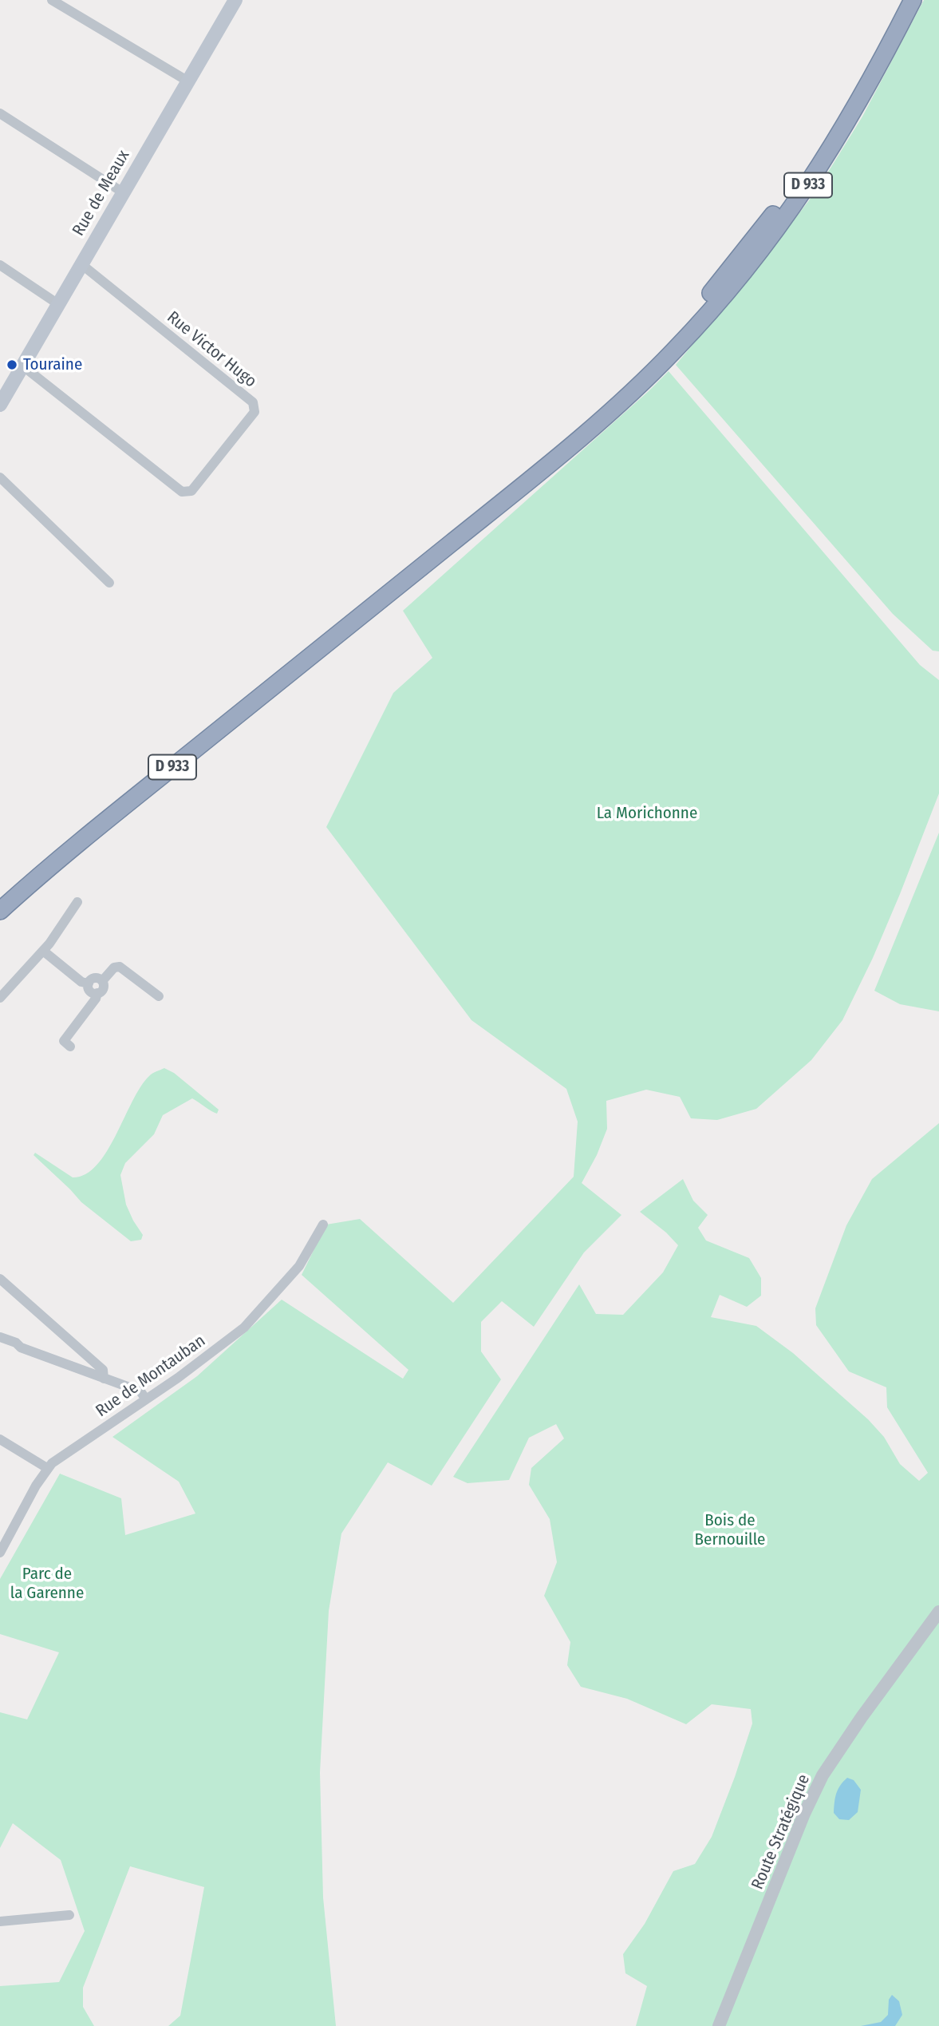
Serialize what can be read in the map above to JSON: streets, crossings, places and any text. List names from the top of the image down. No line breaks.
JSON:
{"streets":{"highway":["D 933"],"main road":["Rue de Meaux"],"street":["Rue Victor Hugo","Rue de Montauban","Route Stratégique"]},"crossings":[["Rue de Meaux","Rue Victor Hugo"]],"parks":["La Morichonne","Bois de Bernouille","Parc de la Garenne"],"places":["Touraine"]}
